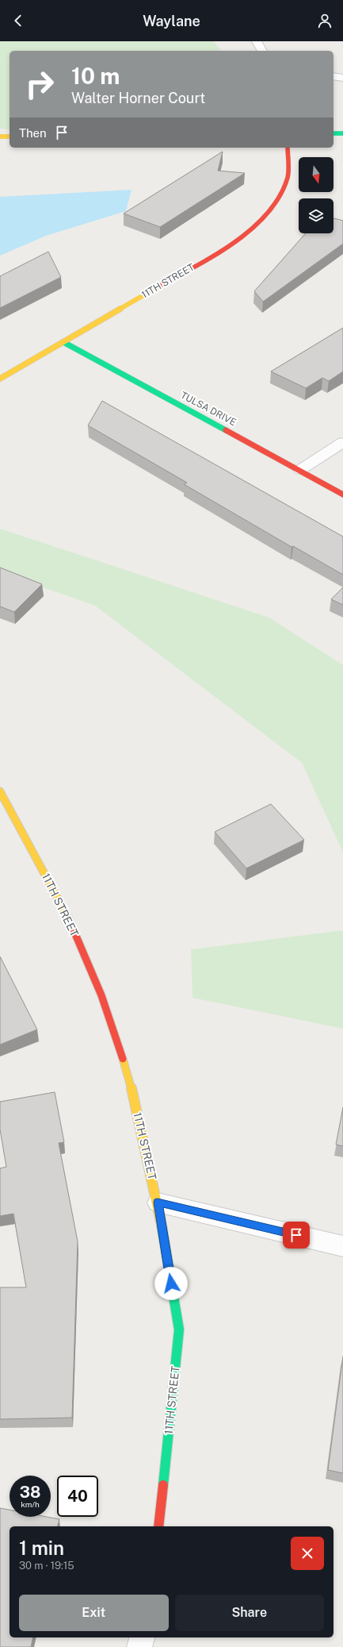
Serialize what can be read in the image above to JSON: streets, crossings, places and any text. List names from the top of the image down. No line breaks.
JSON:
{"streets":{"street":["11TH STREET","TULSA DRIVE"]},"crossings":[["11TH STREET","TULSA DRIVE"]],"north":"bottom","page":{"header":"Waylane","turn":["10 m","Walter Horner Court"],"then":"Then","speed":"38 km/h","limit":"40","heading":["1 min","30 m · 19:15"],"buttons":["Exit","Share"]}}
